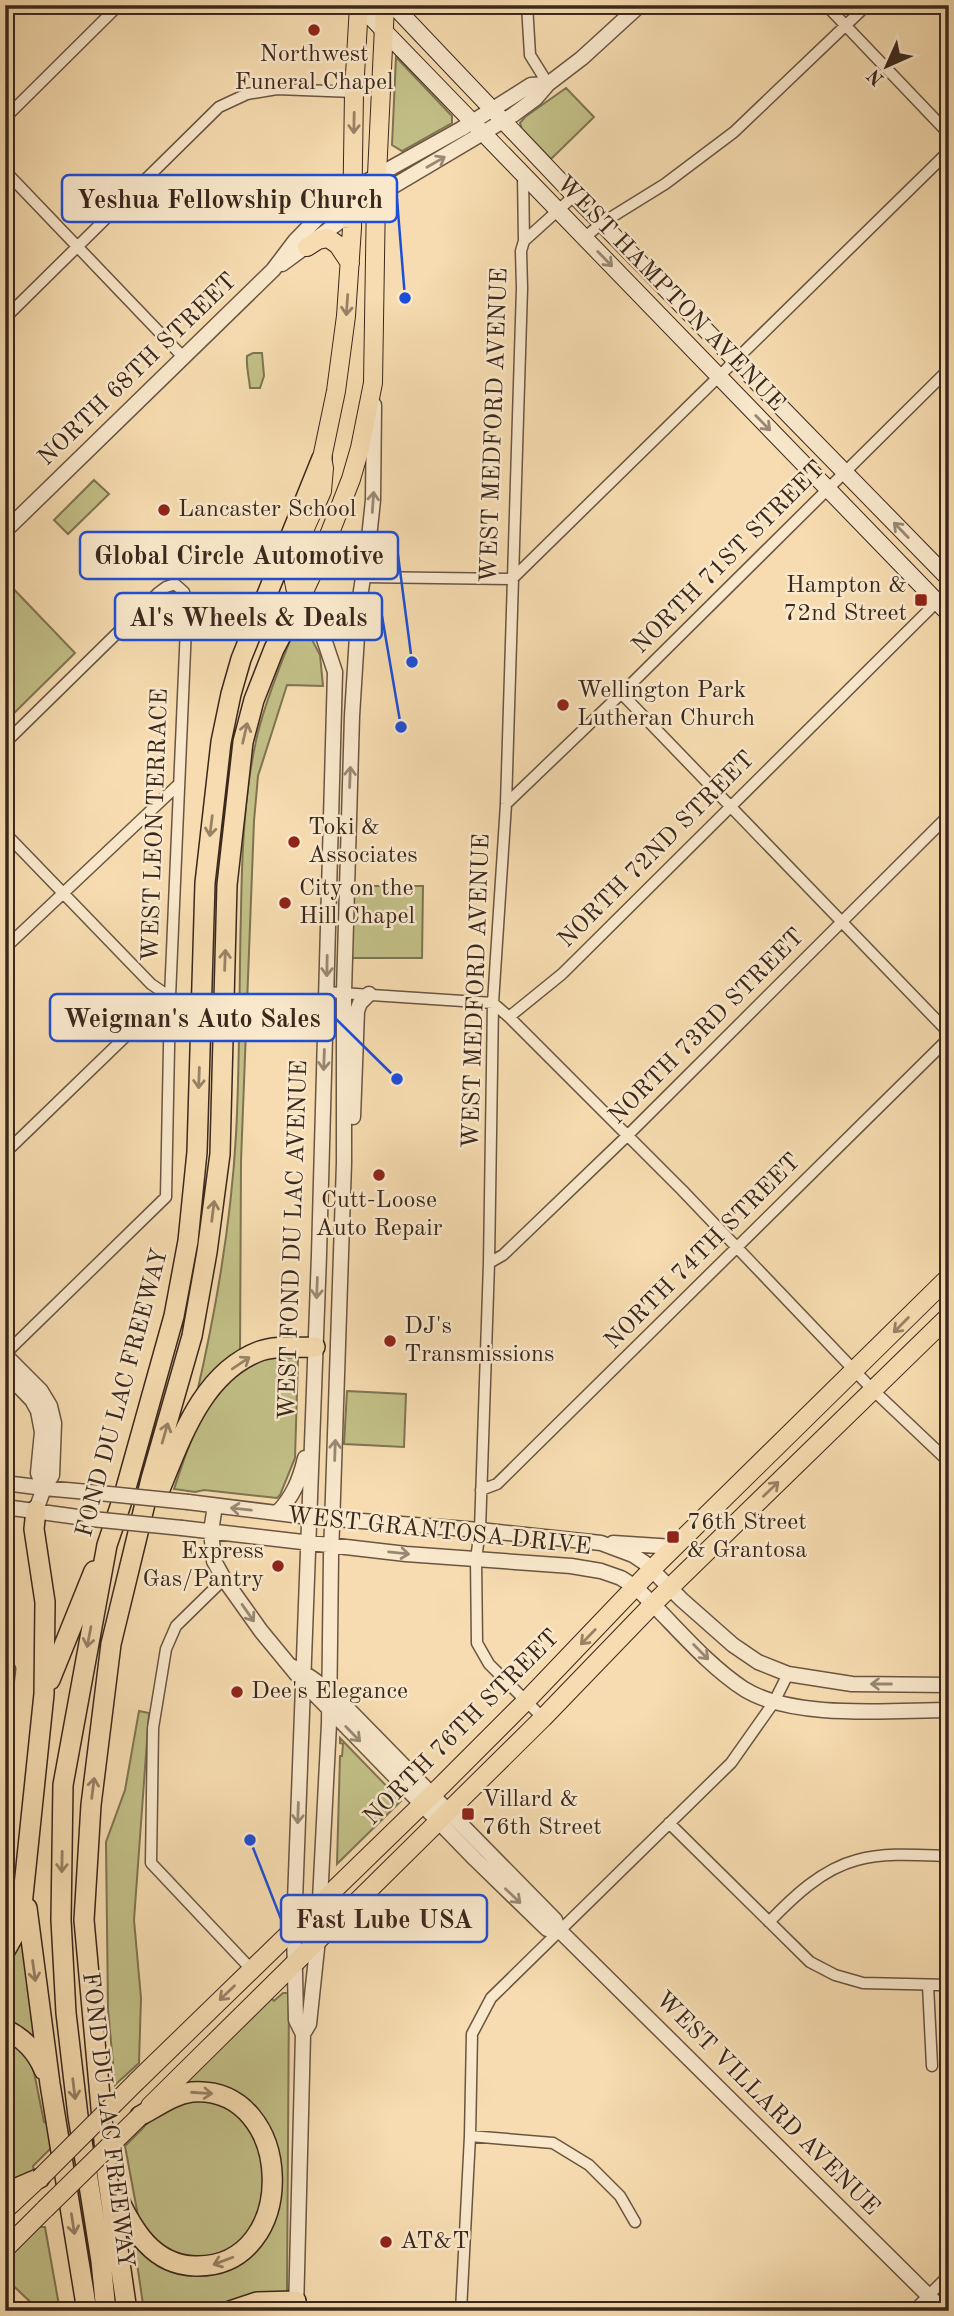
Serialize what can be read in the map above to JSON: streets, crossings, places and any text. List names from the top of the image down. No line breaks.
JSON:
{"streets":{"highway":["FOND DU LAC FREEWAY"],"main road":["WEST HAMPTON AVENUE","WEST FOND DU LAC AVENUE","NORTH 76TH STREET"],"street":["NORTH 68TH STREET","WEST MEDFORD AVENUE","NORTH 71ST STREET","WEST LEON TERRACE","NORTH 72ND STREET","NORTH 73RD STREET","NORTH 74TH STREET","WEST GRANTOSA DRIVE","WEST VILLARD AVENUE"]},"crossings":[["WEST HAMPTON AVENUE","NORTH 68TH STREET"],["WEST HAMPTON AVENUE","WEST MEDFORD AVENUE"],["WEST HAMPTON AVENUE","NORTH 71ST STREET"],["WEST HAMPTON AVENUE","NORTH 72ND STREET"],["WEST HAMPTON AVENUE","WEST FOND DU LAC AVENUE"],["NORTH 68TH STREET","WEST FOND DU LAC AVENUE"],["WEST MEDFORD AVENUE","NORTH 71ST STREET"],["WEST MEDFORD AVENUE","NORTH 73RD STREET"],["WEST MEDFORD AVENUE","NORTH 74TH STREET"],["WEST MEDFORD AVENUE","WEST GRANTOSA DRIVE"],["WEST MEDFORD AVENUE","NORTH 76TH STREET"],["WEST FOND DU LAC AVENUE","FOND DU LAC FREEWAY"],["WEST FOND DU LAC AVENUE","WEST GRANTOSA DRIVE"],["WEST FOND DU LAC AVENUE","NORTH 76TH STREET"],["WEST FOND DU LAC AVENUE","WEST VILLARD AVENUE"],["WEST GRANTOSA DRIVE","NORTH 76TH STREET"],["WEST GRANTOSA DRIVE","WEST VILLARD AVENUE"],["NORTH 76TH STREET","WEST VILLARD AVENUE"]],"places":{"other":["Northwest Funeral Chapel","Yeshua Fellowship Church","Lancaster School","Global Circle Automotive","Wellington Park Lutheran Church","Al's Wheels & Deals","Toki & Associates","City on the Hill Chapel","Weigman's Auto Sales","Cutt-Loose Auto Repair","DJ's Transmissions","Express Gas/Pantry","Dee's Elegance","Fast Lube USA","AT&T"],"transit":["Hampton & 72nd Street","76th Street & Grantosa","Villard & 76th Street"]},"north":"bottom left"}
